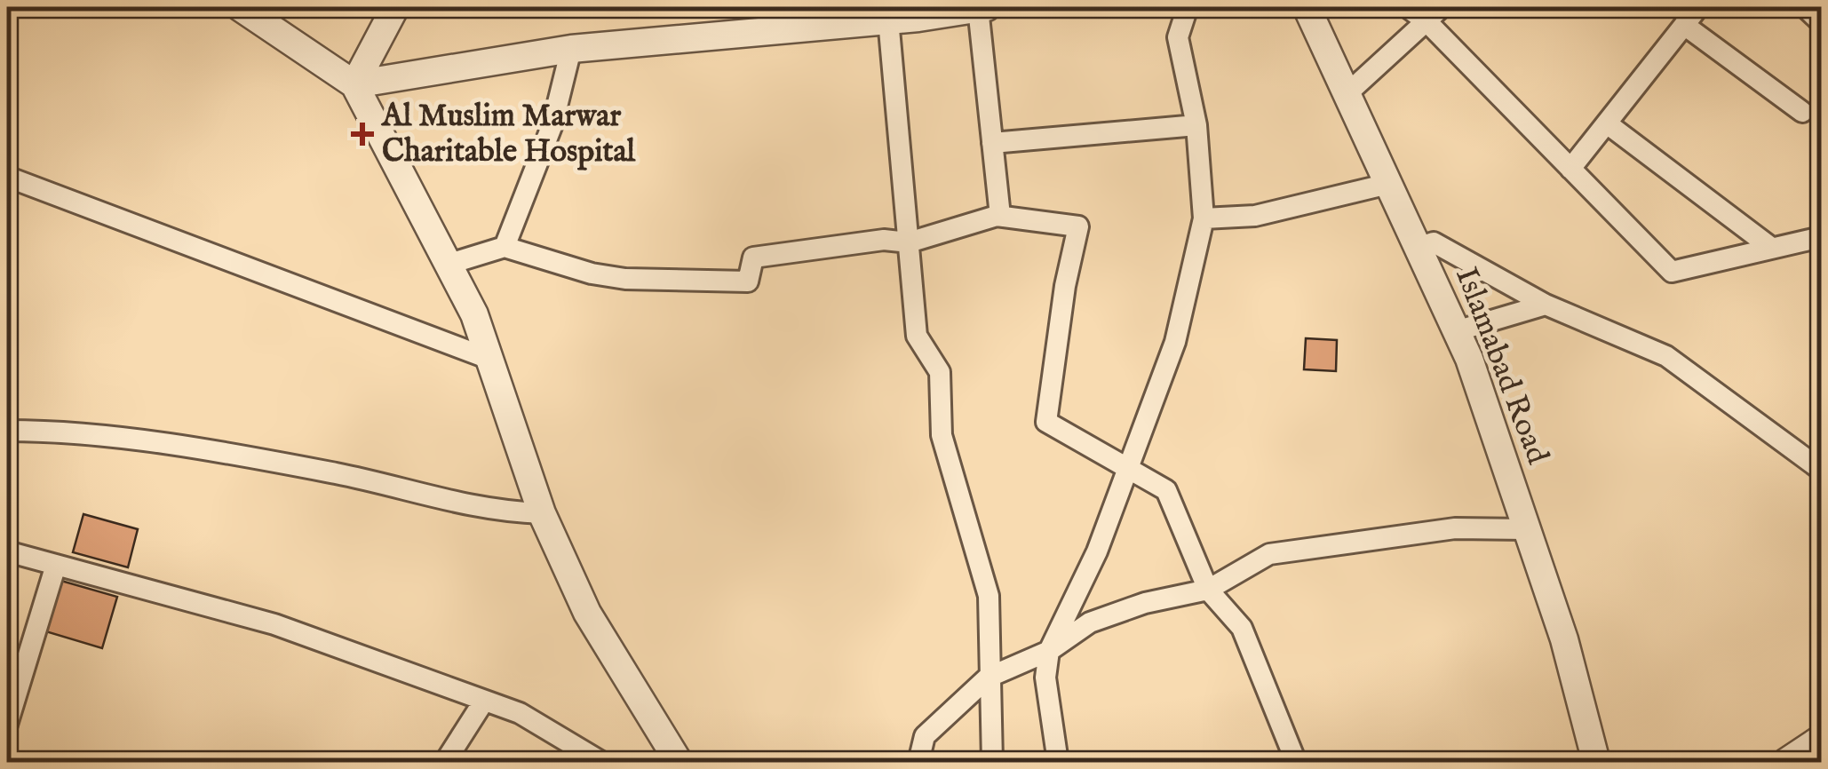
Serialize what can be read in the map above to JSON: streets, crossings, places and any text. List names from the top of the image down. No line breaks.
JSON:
{"streets":{"street":["Islamabad Road"]},"places":{"health":["Al Muslim Marwar Charitable Hospital"]}}
